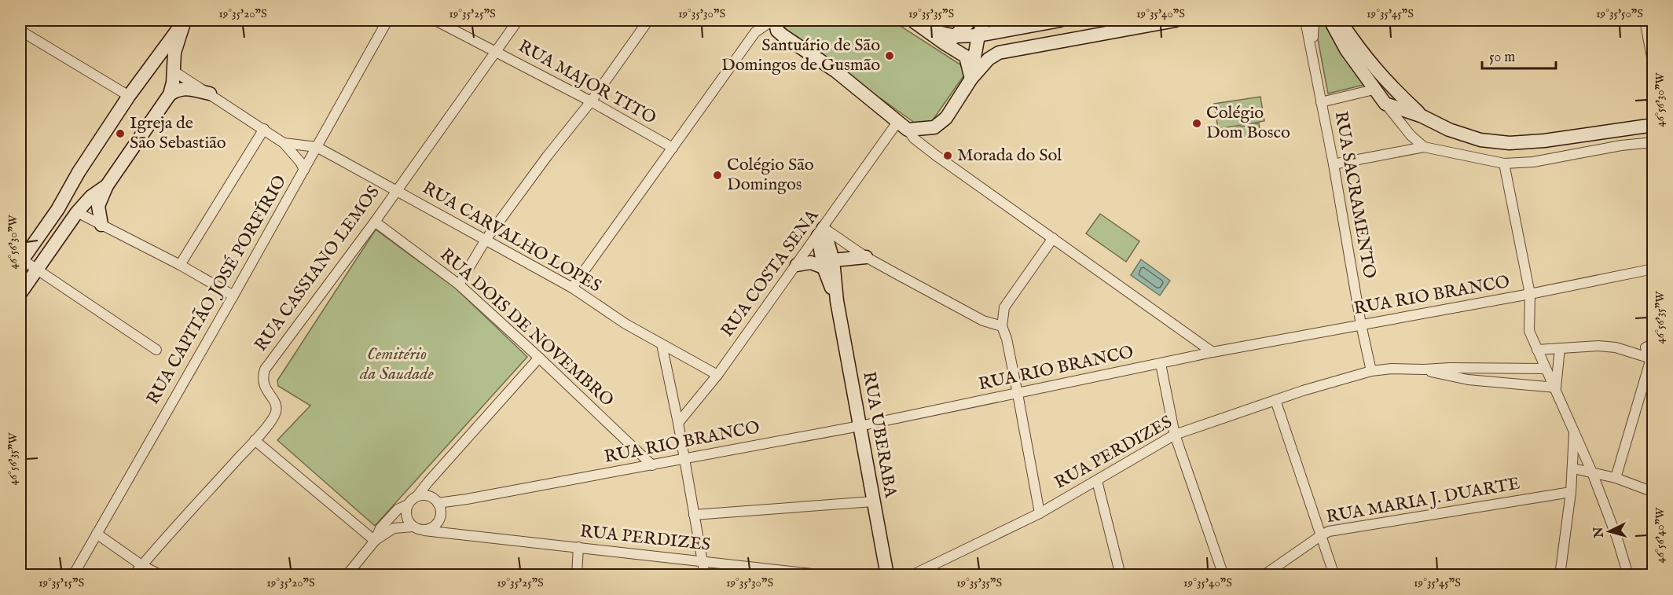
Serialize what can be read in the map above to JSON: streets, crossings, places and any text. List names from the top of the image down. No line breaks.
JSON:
{"streets":{"main road":["RUA UBERABA"],"street":["RUA MAJOR TITO","RUA SACRAMENTO","RUA CARVALHO LOPES","RUA CASSIANO LEMOS","RUA COSTA SENA","RUA CAPITÃO JOSÉ PORFÍRIO","RUA RIO BRANCO","RUA DOIS DE NOVEMBRO","RUA PERDIZES","RUA MARIA J. DUARTE"]},"crossings":[["RUA MAJOR TITO","RUA CASSIANO LEMOS"],["RUA SACRAMENTO","RUA RIO BRANCO"],["RUA SACRAMENTO","RUA PERDIZES"],["RUA CARVALHO LOPES","RUA CASSIANO LEMOS"],["RUA CARVALHO LOPES","RUA COSTA SENA"],["RUA CARVALHO LOPES","RUA CAPITÃO JOSÉ PORFÍRIO"],["RUA CASSIANO LEMOS","RUA DOIS DE NOVEMBRO"],["RUA COSTA SENA","RUA UBERABA"],["RUA RIO BRANCO","RUA DOIS DE NOVEMBRO"],["RUA RIO BRANCO","RUA UBERABA"],["RUA RIO BRANCO","RUA PERDIZES"]],"parks":["Cemitério da Saudade"],"places":["Santuário de São Domingos de Gusmão","Colégio Dom Bosco","Igreja de São Sebastião","Morada do Sol","Colégio São Domingos"],"scale_bar":"50 m","north":"left","coordinates":["19°35'20\"S","19°35'25\"S","19°35'30\"S","19°35'35\"S","19°35'40\"S","19°35'45\"S","19°35'50\"S","46°56'30\"W","46°56'35\"W","46°56'40\"W","19°35'15\"S"]}
